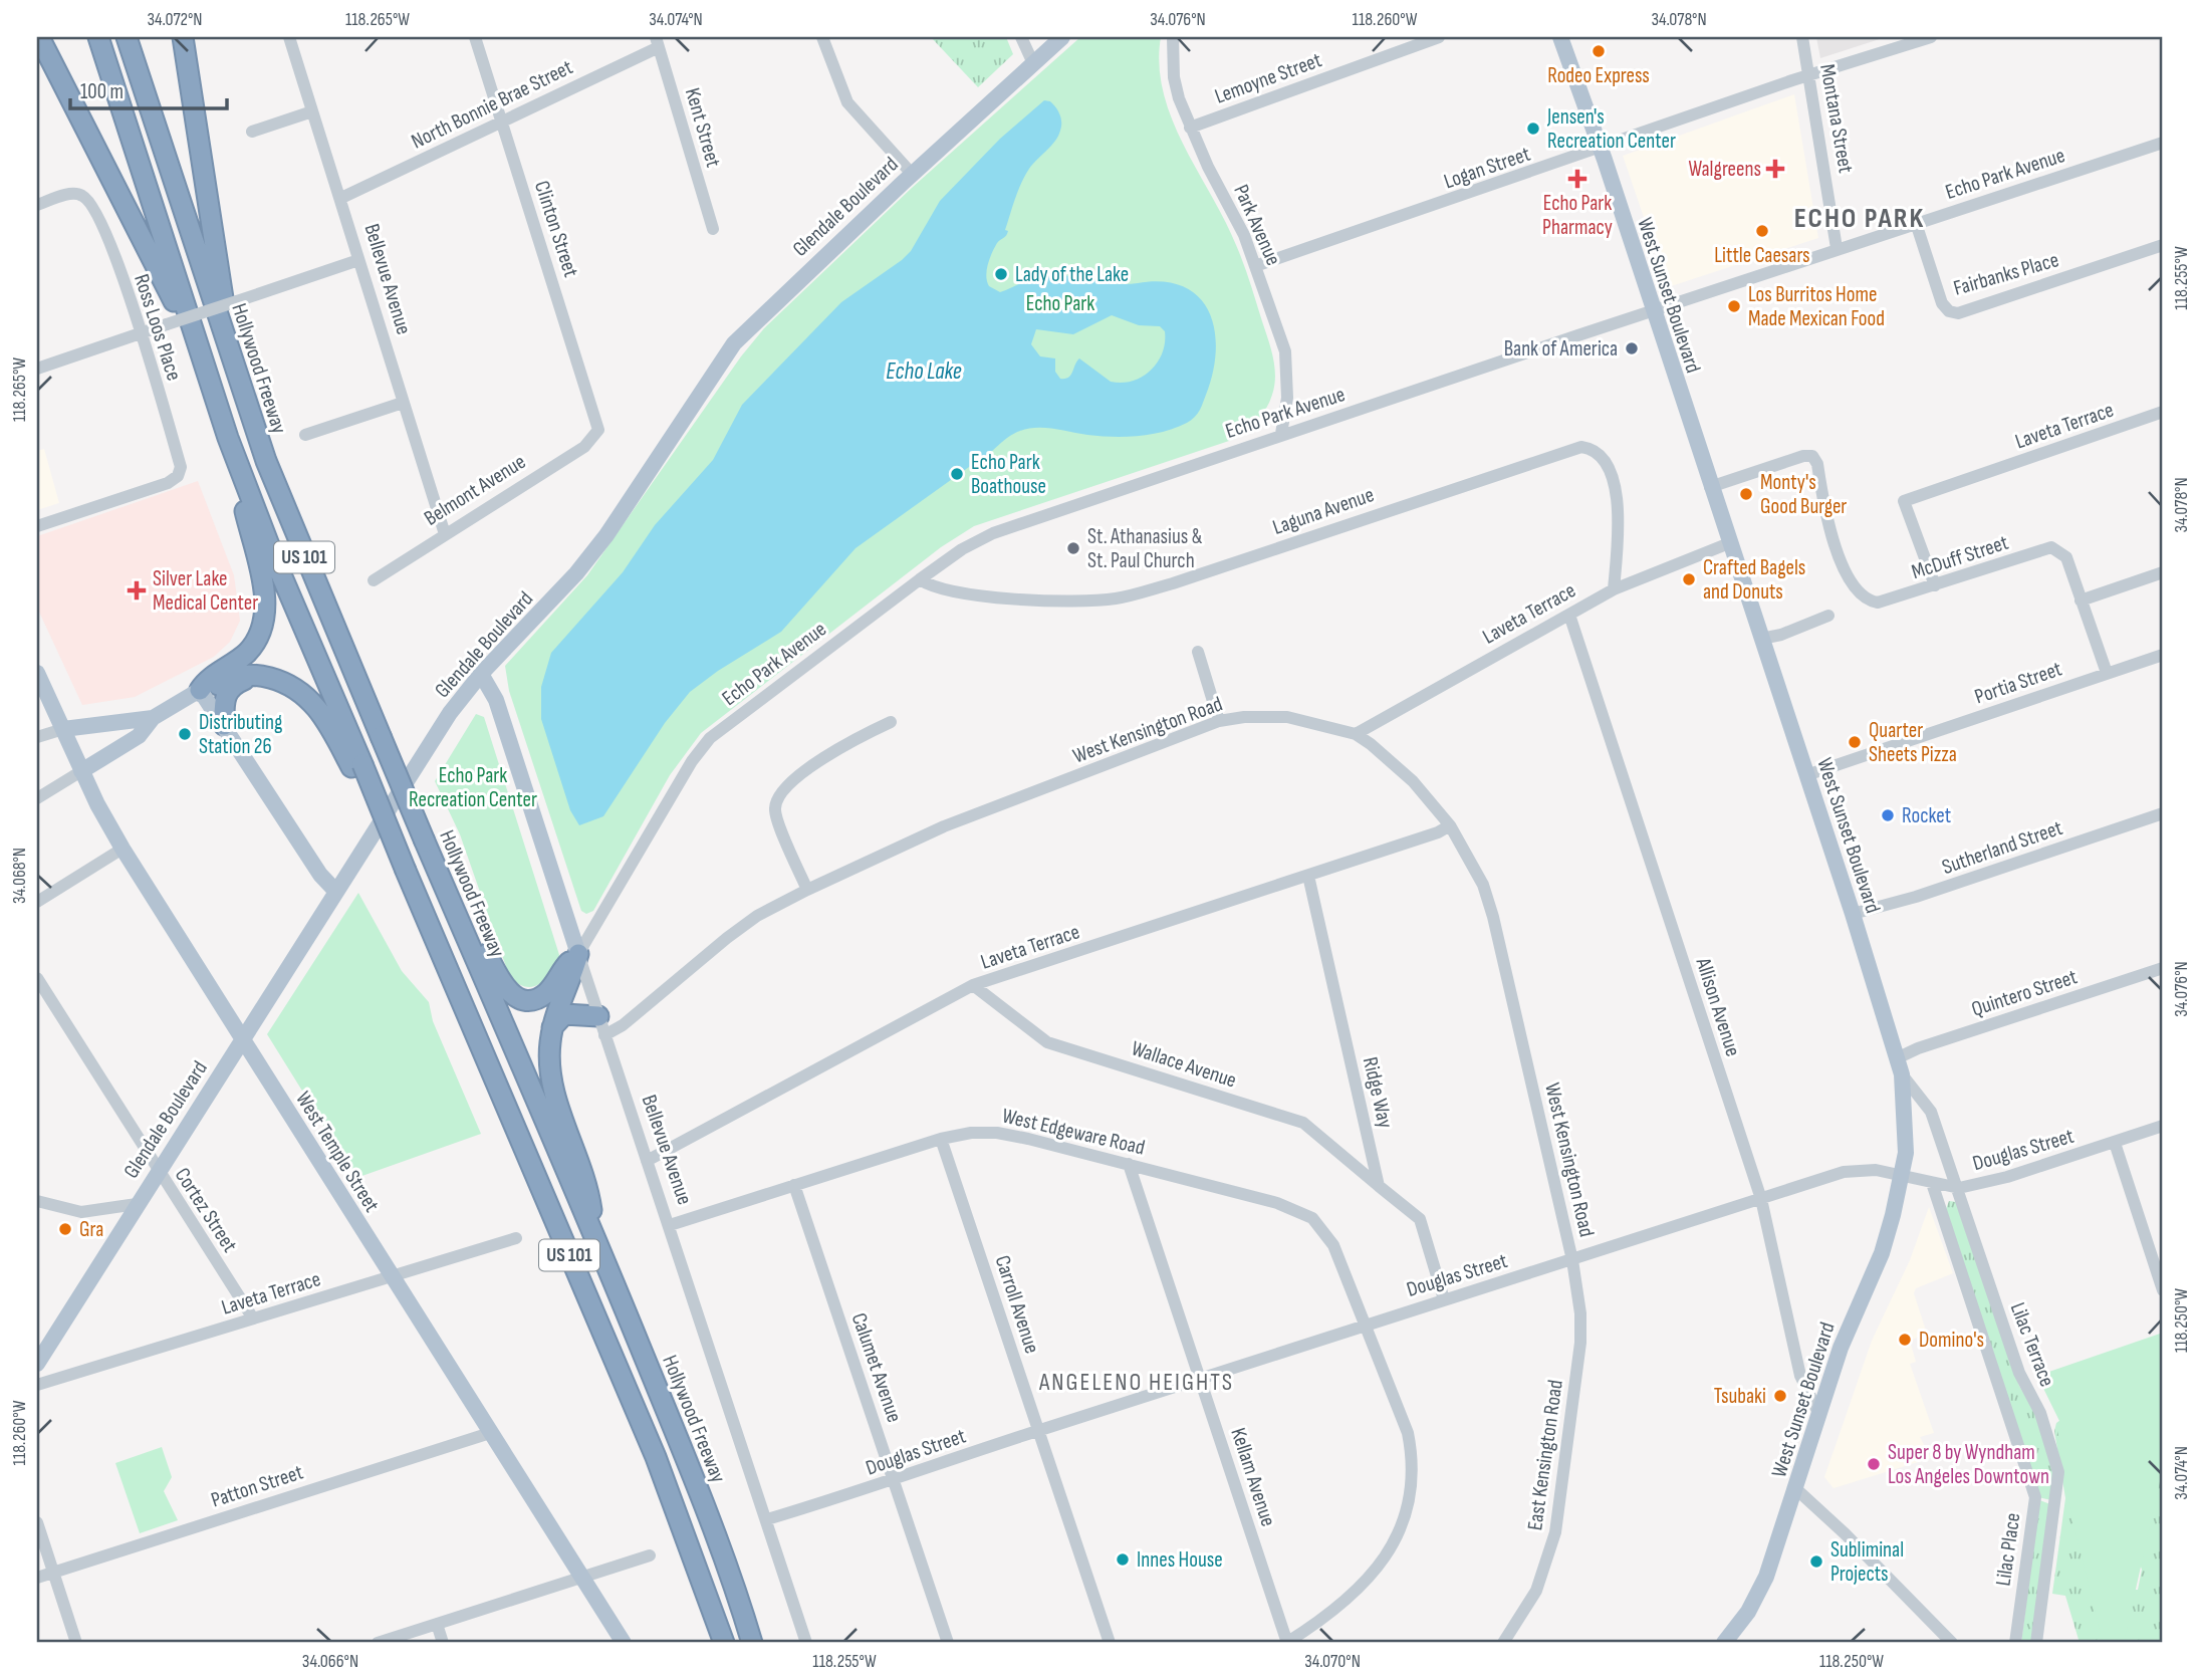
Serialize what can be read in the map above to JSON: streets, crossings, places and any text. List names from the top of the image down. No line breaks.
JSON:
{"streets":{"highway":["Hollywood Freeway","US 101"],"main road":["Glendale Boulevard","Bellevue Avenue","West Sunset Boulevard","West Temple Street"],"street":["Lemoyne Street","North Bonnie Brae Street","Montana Street","Kent Street","Logan Street","Echo Park Avenue","Park Avenue","Clinton Street","Fairbanks Place","Ross Loos Place","Laveta Terrace","Belmont Avenue","Laguna Avenue","McDuff Street","Portia Street","West Kensington Road","Sutherland Street","Quintero Street","Allison Avenue","Wallace Avenue","Ridge Way","West Edgeware Road","Douglas Street","Cortez Street","Carroll Avenue","Lilac Terrace","Calumet Avenue","East Kensington Road","Kellam Avenue","Patton Street","Lilac Place"]},"crossings":[["Lemoyne Street","Park Avenue"],["North Bonnie Brae Street","Kent Street"],["North Bonnie Brae Street","Clinton Street"],["North Bonnie Brae Street","Bellevue Avenue"],["Montana Street","Logan Street"],["Montana Street","Echo Park Avenue"],["Logan Street","Park Avenue"],["Logan Street","West Sunset Boulevard"],["Echo Park Avenue","Park Avenue"],["Echo Park Avenue","Fairbanks Place"],["Echo Park Avenue","Bellevue Avenue"],["Echo Park Avenue","West Sunset Boulevard"],["Echo Park Avenue","Laguna Avenue"],["Glendale Boulevard","Bellevue Avenue"],["Glendale Boulevard","West Temple Street"],["Glendale Boulevard","Cortez Street"],["Clinton Street","Belmont Avenue"],["Bellevue Avenue","Laveta Terrace"],["Bellevue Avenue","Belmont Avenue"],["Bellevue Avenue","West Kensington Road"],["Bellevue Avenue","West Edgeware Road"],["Bellevue Avenue","Douglas Street"],["West Sunset Boulevard","Laveta Terrace"],["West Sunset Boulevard","McDuff Street"],["West Sunset Boulevard","Portia Street"],["West Sunset Boulevard","Sutherland Street"],["West Sunset Boulevard","Quintero Street"],["West Sunset Boulevard","Allison Avenue"],["West Sunset Boulevard","Douglas Street"],["West Sunset Boulevard","Lilac Terrace"],["Laveta Terrace","Laguna Avenue"],["Laveta Terrace","McDuff Street"],["Laveta Terrace","West Kensington Road"],["Laveta Terrace","Allison Avenue"],["Laveta Terrace","Wallace Avenue"],["Laveta Terrace","Ridge Way"],["Laveta Terrace","West Temple Street"],["Laveta Terrace","Cortez Street"],["West Kensington Road","Douglas Street"],["West Kensington Road","East Kensington Road"],["Allison Avenue","Douglas Street"],["Wallace Avenue","Ridge Way"],["West Edgeware Road","Douglas Street"],["West Edgeware Road","Carroll Avenue"],["West Edgeware Road","Calumet Avenue"],["West Edgeware Road","Kellam Avenue"],["Douglas Street","Carroll Avenue"],["Douglas Street","Lilac Terrace"],["Douglas Street","Calumet Avenue"],["Douglas Street","East Kensington Road"],["Douglas Street","Kellam Avenue"],["Douglas Street","Lilac Place"],["West Temple Street","Patton Street"]],"districts":["ECHO PARK","ANGELENO HEIGHTS"],"water":["Echo Lake"],"parks":["Echo Park","Echo Park Recreation Center"],"places":{"other":["Rodeo Express","Jensen's Recreation Center","Little Caesars","Lady of the Lake","Los Burritos Home Made Mexican Food","Bank of America","Echo Park Boathouse","Monty's Good Burger","St. Athanasius & St. Paul Church","Crafted Bagels and Donuts","Distributing Station 26","Quarter Sheets Pizza","Rocket","Gra","Domino's","Tsubaki","Super 8 by Wyndham Los Angeles Downtown","Innes House","Subliminal Projects"],"health":["Walgreens","Echo Park Pharmacy","Silver Lake Medical Center"]},"scale_bar":"100 m","coordinates":["34.072°N","118.265°W","34.074°N","34.076°N","118.260°W","34.078°N","118.255°W","34.068°N","118.250°W","34.066°N","34.070°N"]}
